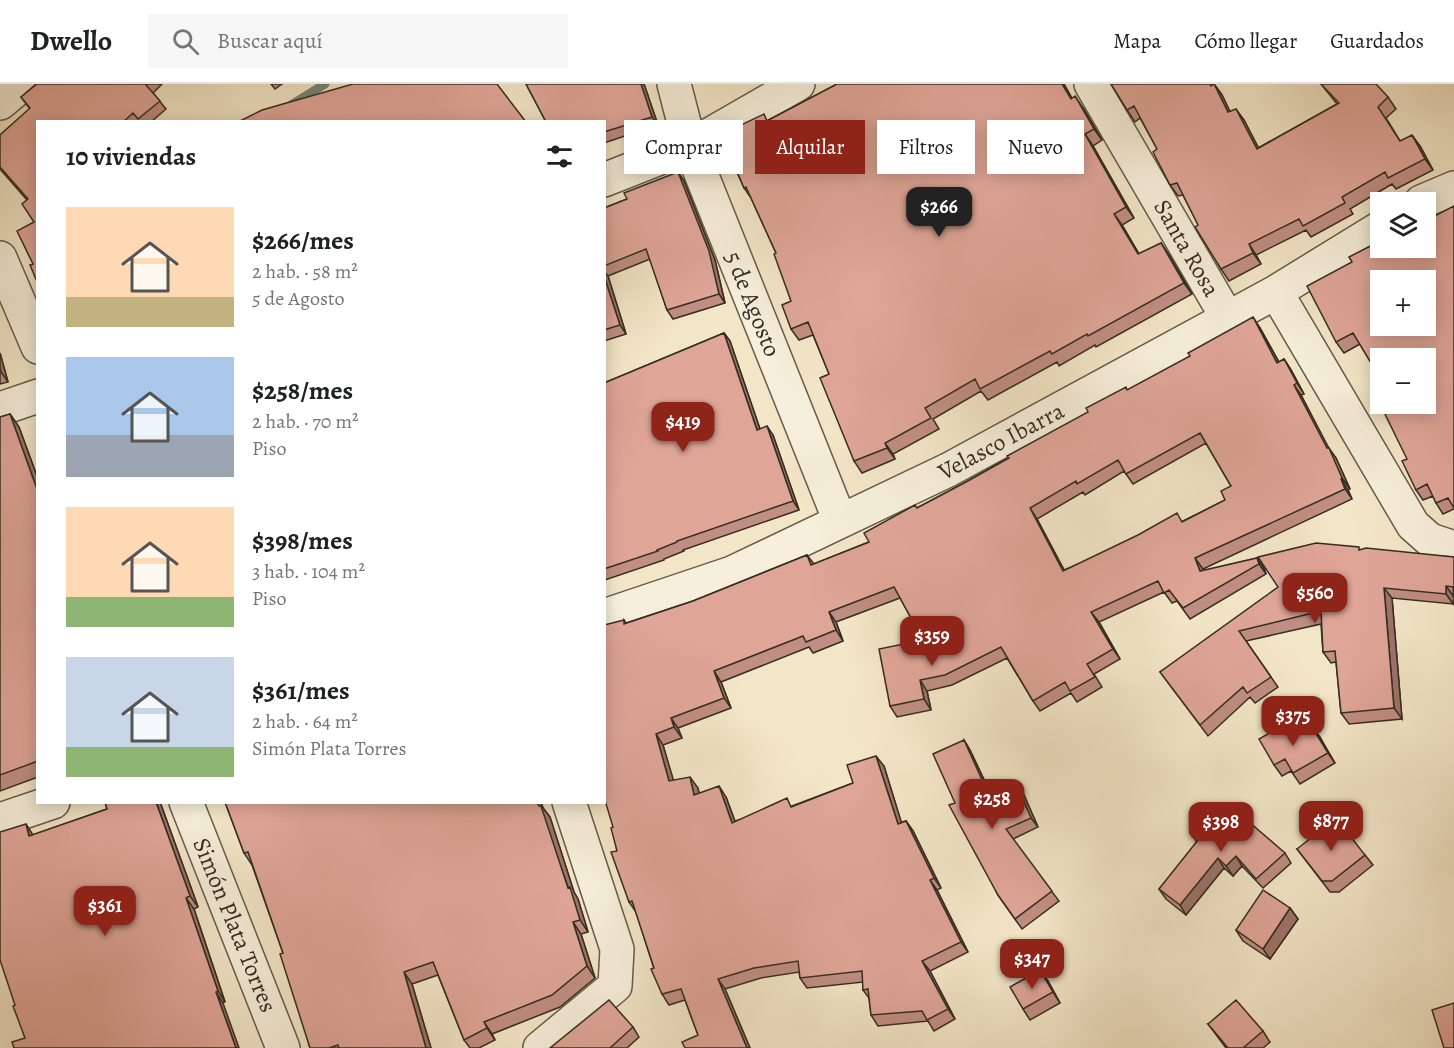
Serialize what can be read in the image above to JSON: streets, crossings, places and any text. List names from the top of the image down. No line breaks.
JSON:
{"streets":{"street":["Santa Rosa","5 de Agosto","Velasco Ibarra","Simón Plata Torres"]},"crossings":[["Santa Rosa","Velasco Ibarra"],["5 de Agosto","Velasco Ibarra"]],"page":{"header":"Dwello","search":"Buscar aquí","nav":["Mapa","Cómo llegar","Guardados"],"chip":["Comprar","Alquilar","Filtros","Nuevo"],"heading":"10 viviendas","price":["$266","$419","$560","$359","$375","$258","$877","$398","$361","$347"],"map_buttons":["+","−"],"list":[{"name":"$266/mes","note":"2 hab. · 58 m² · 5 de Agosto"},{"name":"$258/mes","note":"2 hab. · 70 m² · Piso"},{"name":"$398/mes","note":"3 hab. · 104 m² · Piso"},{"name":"$361/mes","note":"2 hab. · 64 m² · Simón Plata Torres"}]}}
